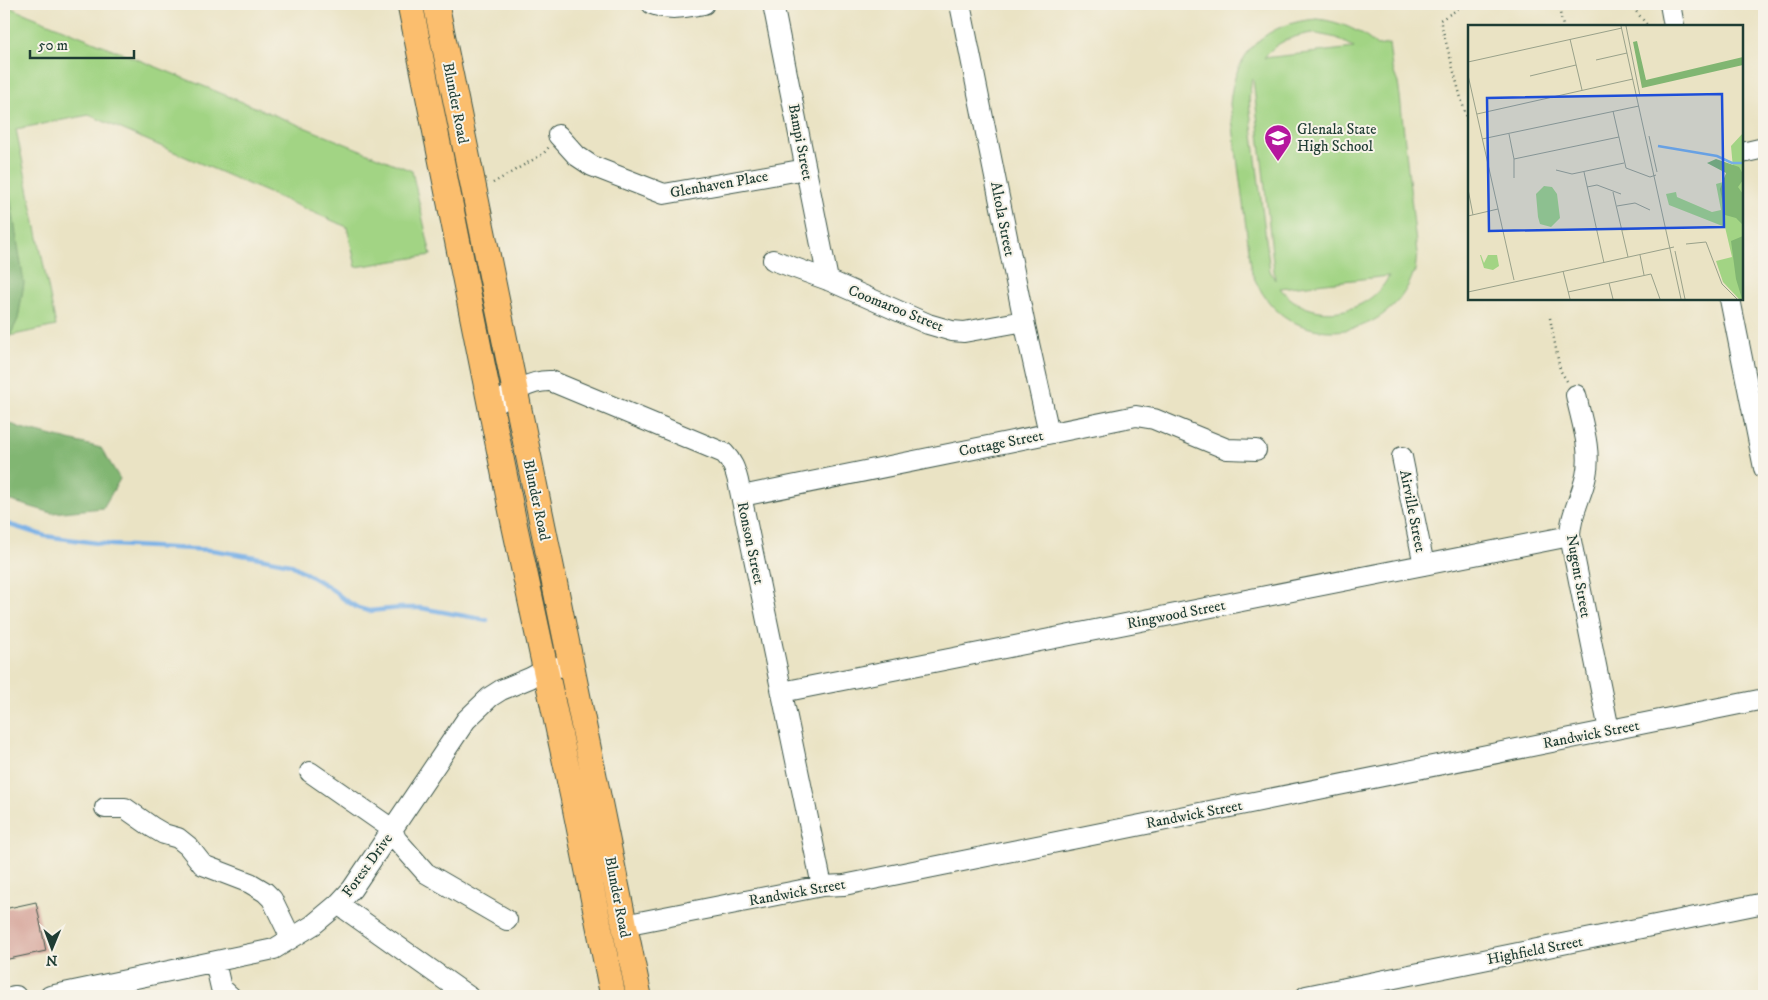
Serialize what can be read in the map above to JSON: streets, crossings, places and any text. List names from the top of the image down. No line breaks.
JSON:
{"streets":{"main road":["Blunder Road"],"street":["Bampi Street","Glenhaven Place","Altola Street","Coomaroo Street","Cottage Street","Airville Street","Ronson Street","Nugent Street","Ringwood Street","Randwick Street","Forest Drive","Highfield Street"]},"crossings":[["Blunder Road","Ronson Street"],["Blunder Road","Randwick Street"],["Blunder Road","Forest Drive"],["Bampi Street","Glenhaven Place"],["Bampi Street","Coomaroo Street"],["Altola Street","Coomaroo Street"],["Altola Street","Cottage Street"],["Cottage Street","Ronson Street"],["Airville Street","Ringwood Street"],["Ronson Street","Ringwood Street"],["Ronson Street","Randwick Street"],["Nugent Street","Ringwood Street"],["Nugent Street","Randwick Street"]],"places":{"school or university":["Glenala State High School"]},"scale_bar":"50 m","north":"bottom"}
